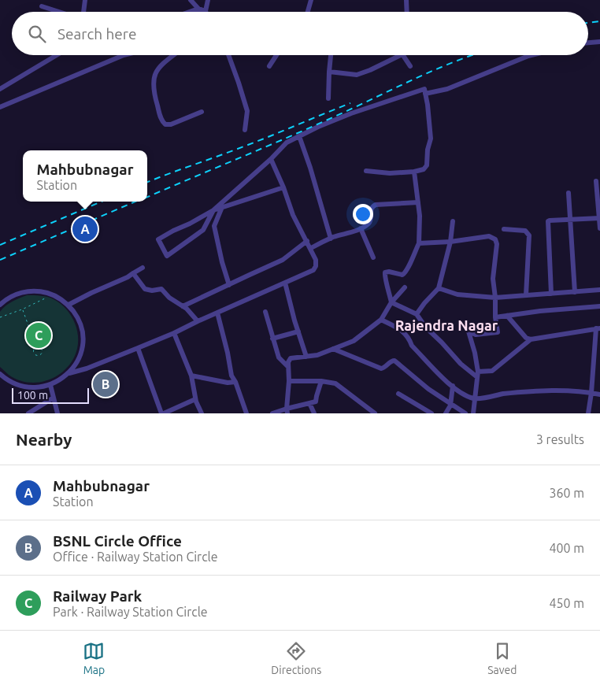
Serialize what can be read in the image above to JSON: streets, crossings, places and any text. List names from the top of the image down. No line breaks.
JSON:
{"districts":["Rajendra Nagar"],"scale_bar":"100 m","page":{"search":"Search here","popup":["Mahbubnagar","Station"],"pins":["A","C","B"],"scale":"100 m","heading":["Nearby","3 results"],"list":[{"mark":"A","name":"Mahbubnagar","note":"Station","value":"360 m"},{"mark":"B","name":"BSNL Circle Office","note":"Office · Railway Station Circle","value":"400 m"},{"mark":"C","name":"Railway Park","note":"Park · Railway Station Circle","value":"450 m"}],"nav":["Map","Directions","Saved"]}}
